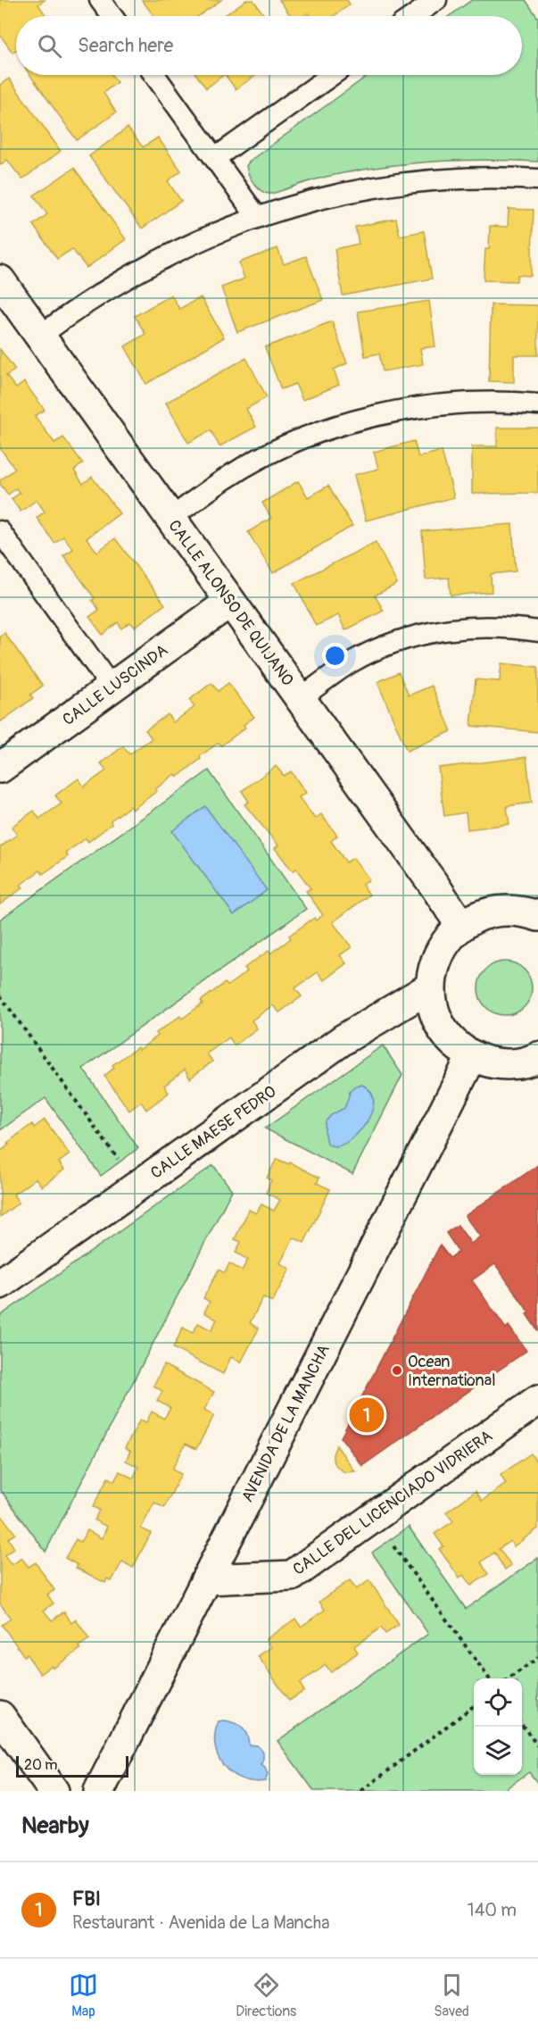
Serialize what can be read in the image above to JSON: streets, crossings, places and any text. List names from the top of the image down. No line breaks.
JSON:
{"streets":{"street":["CALLE ALONSO DE QUIJANO","CALLE LUSCINDA","CALLE MAESE PEDRO","AVENIDA DE LA MANCHA","CALLE DEL LICENCIADO VIDRIERA"]},"crossings":[["CALLE ALONSO DE QUIJANO","CALLE LUSCINDA"],["AVENIDA DE LA MANCHA","CALLE DEL LICENCIADO VIDRIERA"]],"places":["Ocean International"],"scale_bar":"20 m","page":{"search":"Search here","pins":"1","scale":"20 m","heading":"Nearby","list":[{"mark":"1","name":"FBI","note":"Restaurant · Avenida de La Mancha","value":"140 m"}],"nav":["Map","Directions","Saved"]}}
